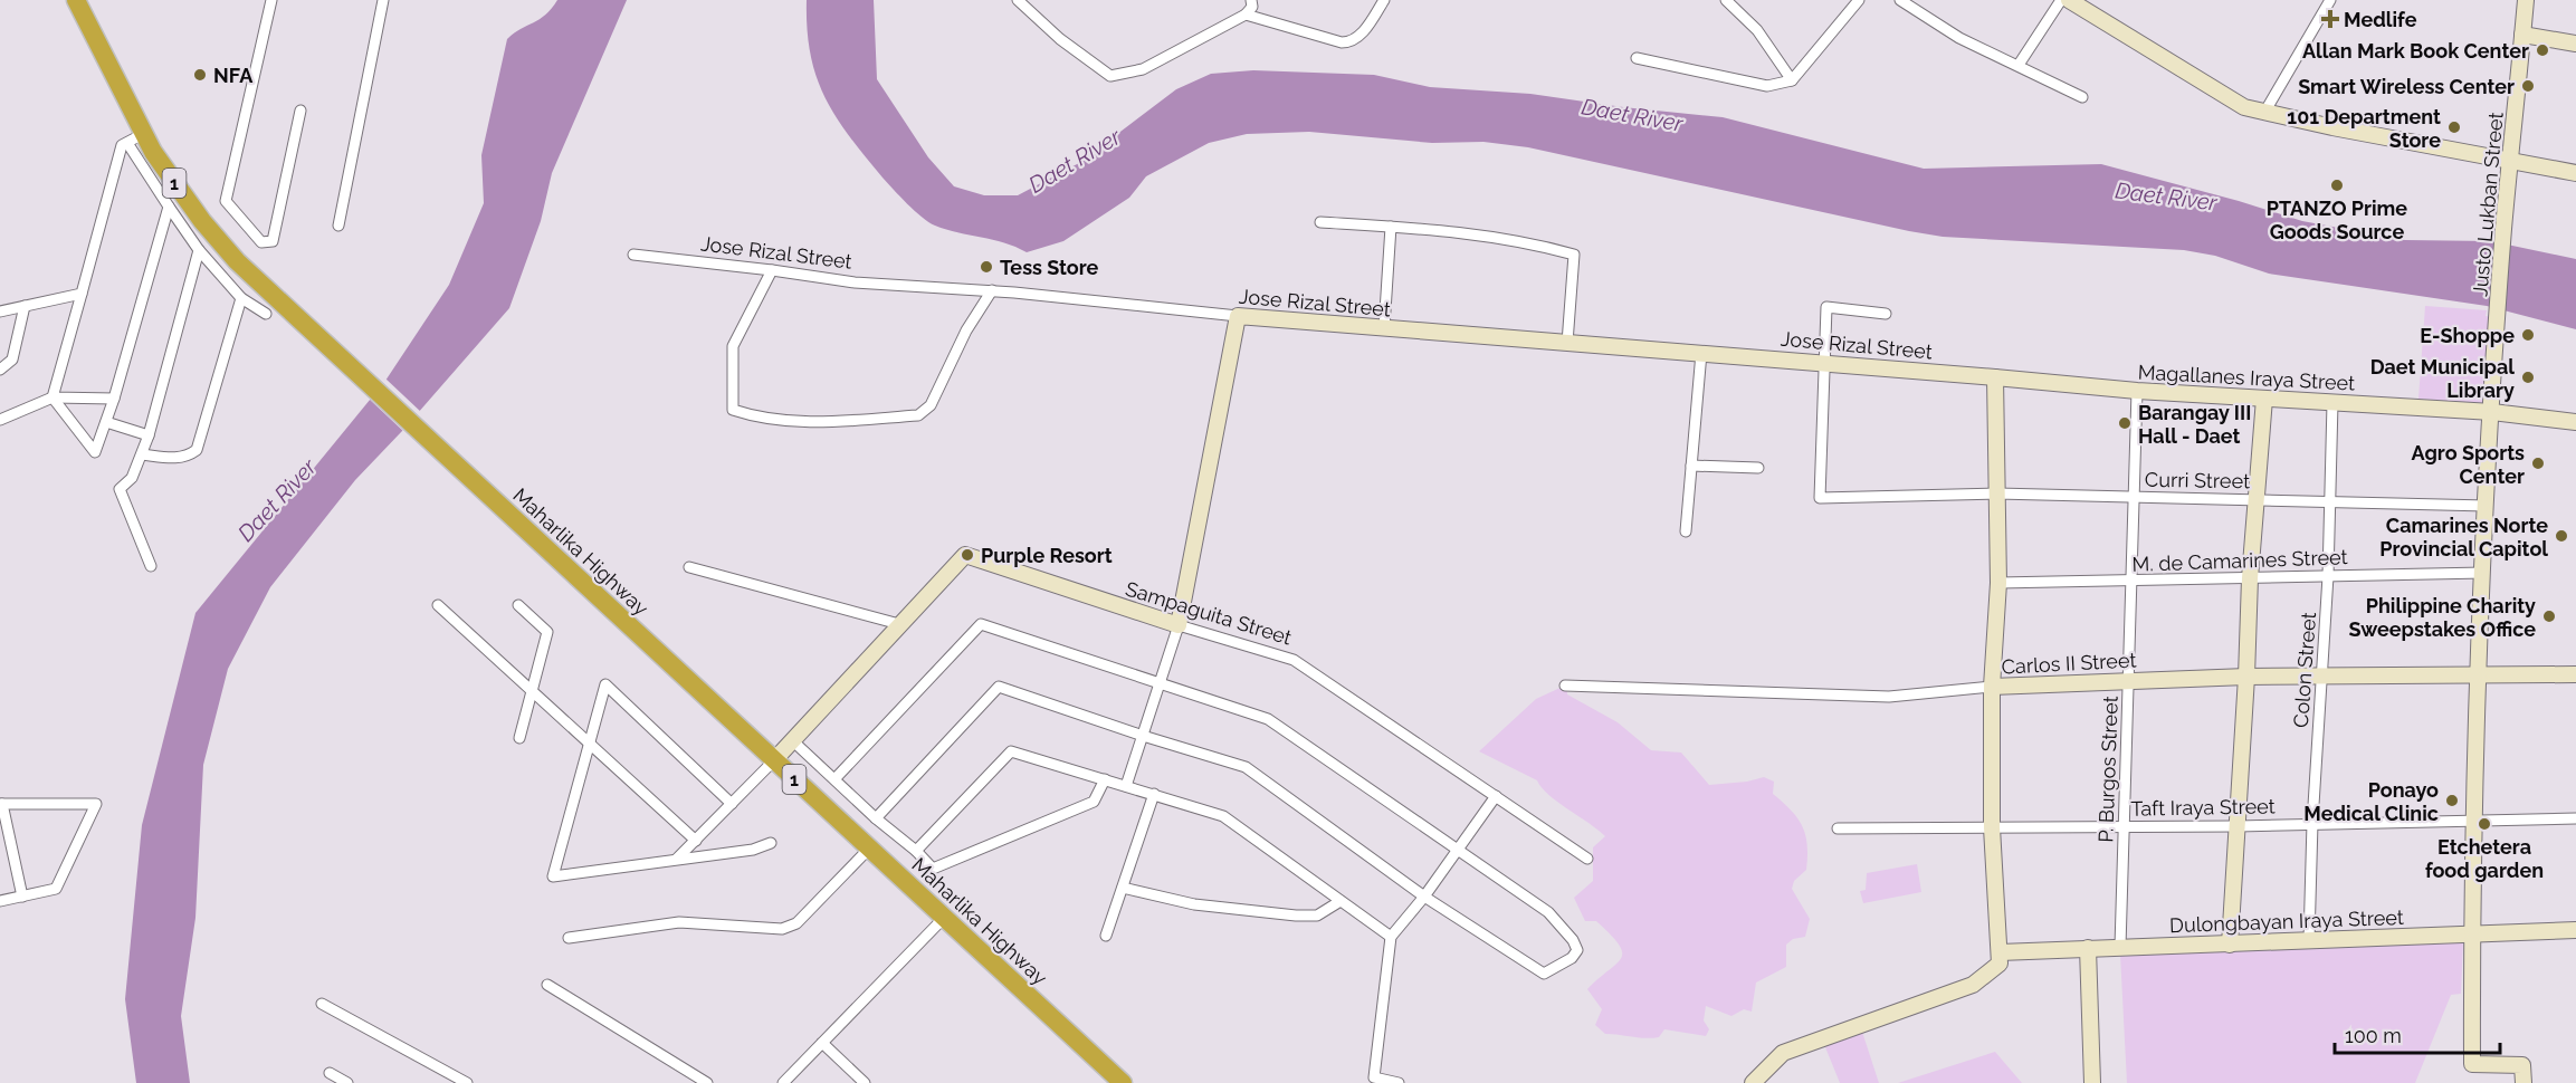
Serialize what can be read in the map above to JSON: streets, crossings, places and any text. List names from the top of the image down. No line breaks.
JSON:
{"streets":{"highway":["1","Maharlika Highway"],"street":["Justo Lukban Street","Jose Rizal Street","Magallanes Iraya Street","Curri Street","M. de Camarines Street","Sampaguita Street","Carlos II Street","Colon Street","P. Burgos Street","Taft Iraya Street","Dulongbayan Iraya Street"]},"crossings":[["Justo Lukban Street","Magallanes Iraya Street"],["Justo Lukban Street","Curri Street"],["Justo Lukban Street","M. de Camarines Street"],["Justo Lukban Street","Carlos II Street"],["Justo Lukban Street","Taft Iraya Street"],["Justo Lukban Street","Dulongbayan Iraya Street"],["Jose Rizal Street","Magallanes Iraya Street"],["Jose Rizal Street","Curri Street"],["Magallanes Iraya Street","Colon Street"],["Magallanes Iraya Street","P. Burgos Street"],["Curri Street","Colon Street"],["Curri Street","P. Burgos Street"],["Maharlika Highway","Sampaguita Street"],["M. de Camarines Street","Colon Street"],["M. de Camarines Street","P. Burgos Street"],["Carlos II Street","Colon Street"],["Carlos II Street","P. Burgos Street"],["Colon Street","Taft Iraya Street"],["Colon Street","Dulongbayan Iraya Street"],["P. Burgos Street","Taft Iraya Street"],["P. Burgos Street","Dulongbayan Iraya Street"]],"water":["Daet River"],"places":{"health":["Medlife"],"other":["Allan Mark Book Center","NFA","Smart Wireless Center","101 Department Store","PTANZO Prime Goods Source","Tess Store","E-Shoppe","Daet Municipal Library","Barangay III Hall - Daet","Agro Sports Center","Camarines Norte Provincial Capitol","Purple Resort","Philippine Charity Sweepstakes Office","Ponayo Medical Clinic","Etchetera food garden"]},"scale_bar":"100 m"}
